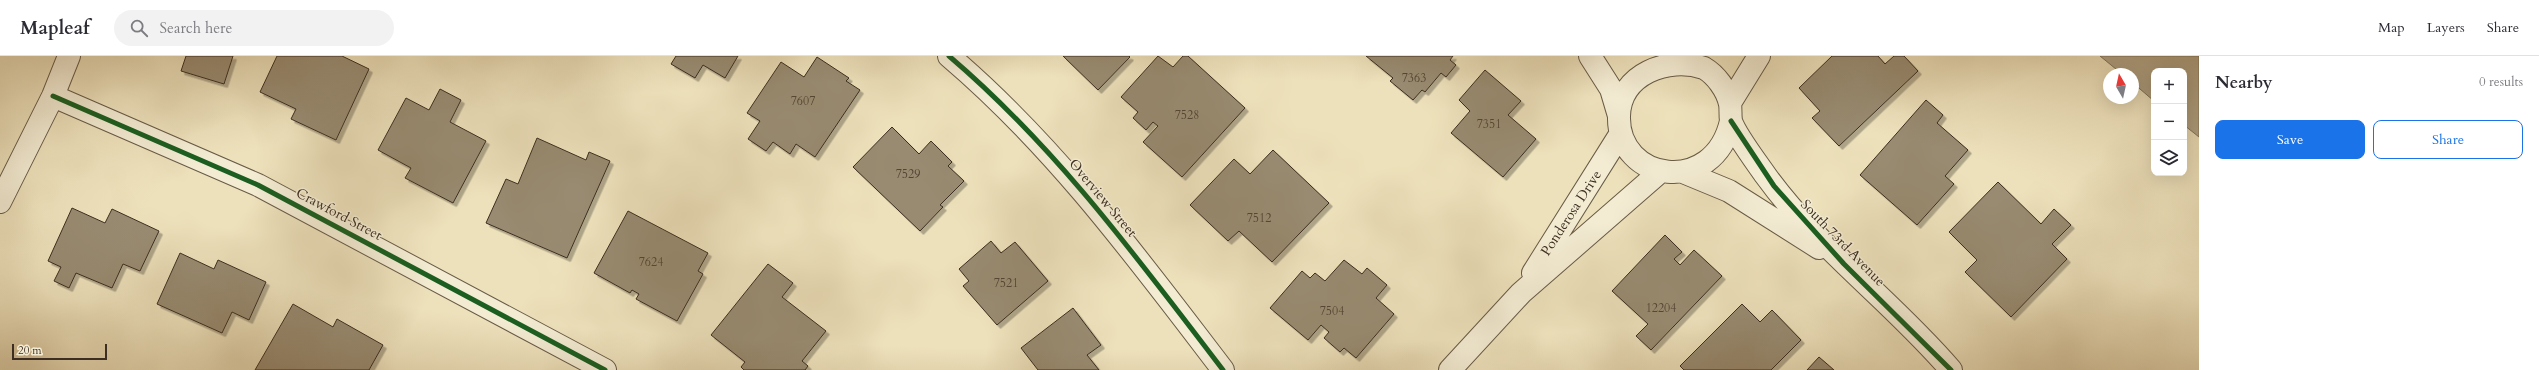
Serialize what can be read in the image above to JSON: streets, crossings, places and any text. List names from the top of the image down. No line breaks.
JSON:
{"streets":{"street":["Overview Street","Ponderosa Drive","Crawford Street","South 73rd Avenue"]},"crossings":[["Ponderosa Drive","South 73rd Avenue"]],"house_numbers":["7363","7607","7528","7351","7529","7512","7624","7521","12204","7504"],"scale_bar":"20 m","north":"top","page":{"header":"Mapleaf","search":"Search here","nav":["Map","Layers","Share"],"heading":["Nearby","0 results"],"map_buttons":["+","−"],"buttons":["Save","Share"],"scale":"20 m"}}
